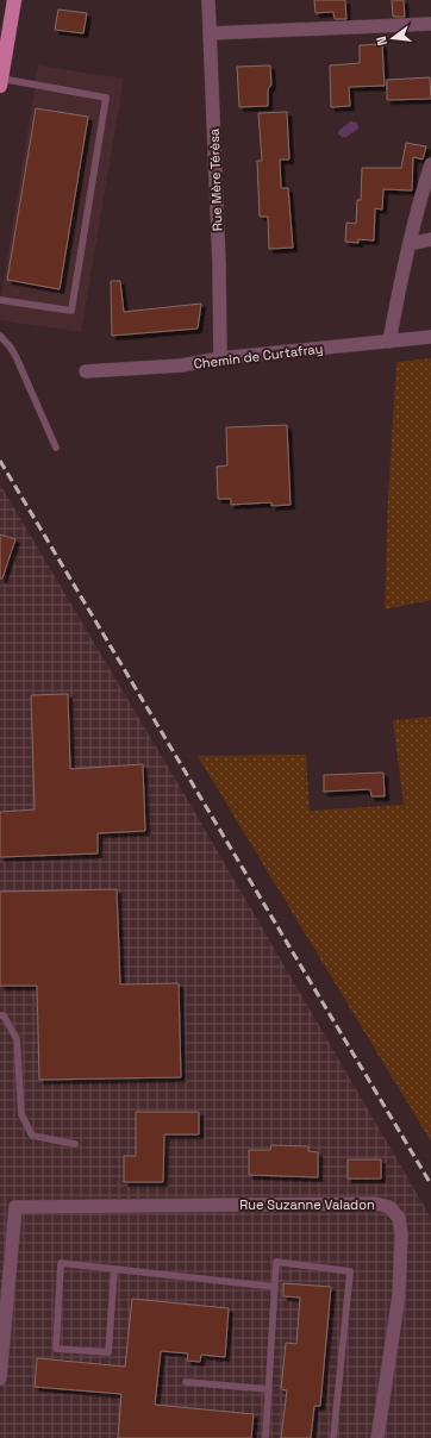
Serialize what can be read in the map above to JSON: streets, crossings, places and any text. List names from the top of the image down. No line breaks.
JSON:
{"streets":{"street":["Rue Mère Térèsa","Chemin de Curtafray","Rue Suzanne Valadon"]},"crossings":[["Rue Mère Térèsa","Chemin de Curtafray"]],"north":"left"}
